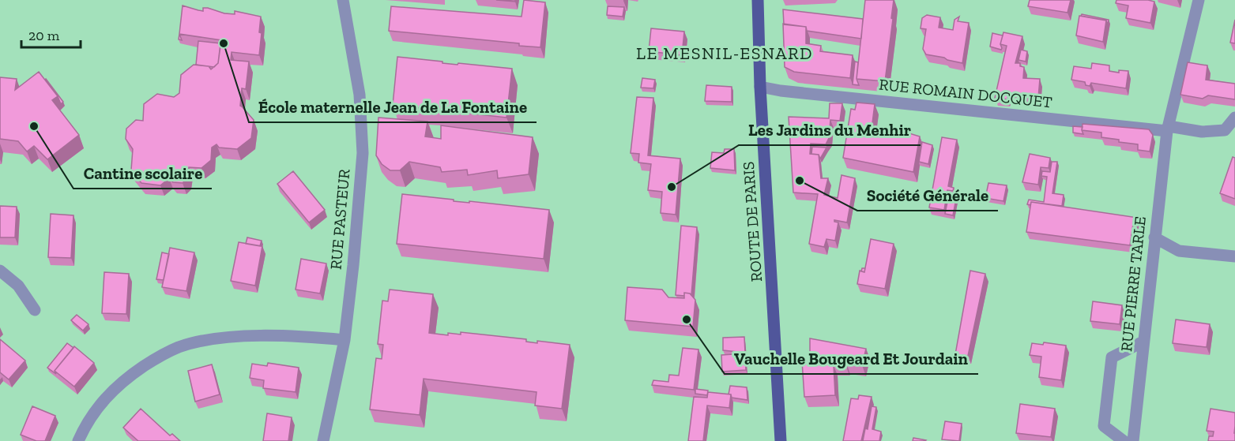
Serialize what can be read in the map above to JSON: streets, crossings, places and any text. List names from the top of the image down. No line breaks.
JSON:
{"streets":{"main road":["ROUTE DE PARIS"],"street":["RUE ROMAIN DOCQUET","RUE PASTEUR","RUE PIERRE TARLE"]},"crossings":[["RUE ROMAIN DOCQUET","ROUTE DE PARIS"],["RUE ROMAIN DOCQUET","RUE PIERRE TARLE"]],"districts":["LE MESNIL-ESNARD"],"places":["École maternelle Jean de La Fontaine","Cantine scolaire","Société Générale","Les Jardins du Menhir","Vauchelle Bougeard Et Jourdain"],"scale_bar":"20 m"}
